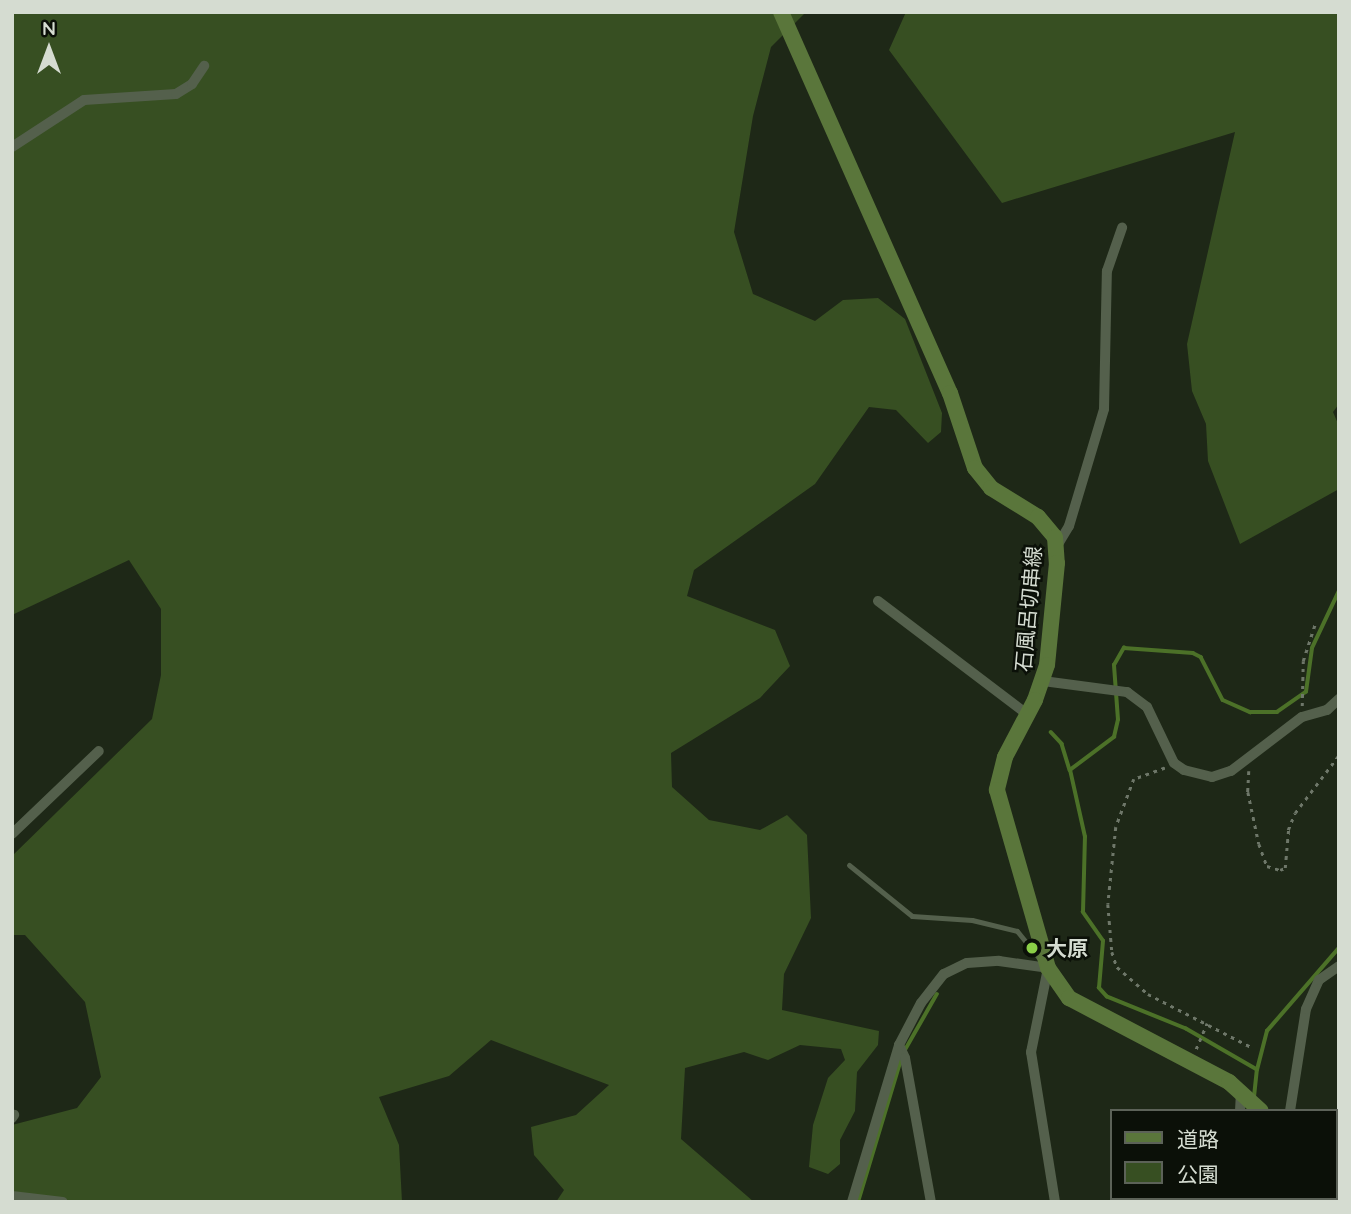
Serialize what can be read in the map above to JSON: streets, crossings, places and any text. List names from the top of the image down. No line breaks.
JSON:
{"streets":{"main road":["石風呂切串線"]},"places":["大原"],"legend":["道路","公園"],"north":"top"}
